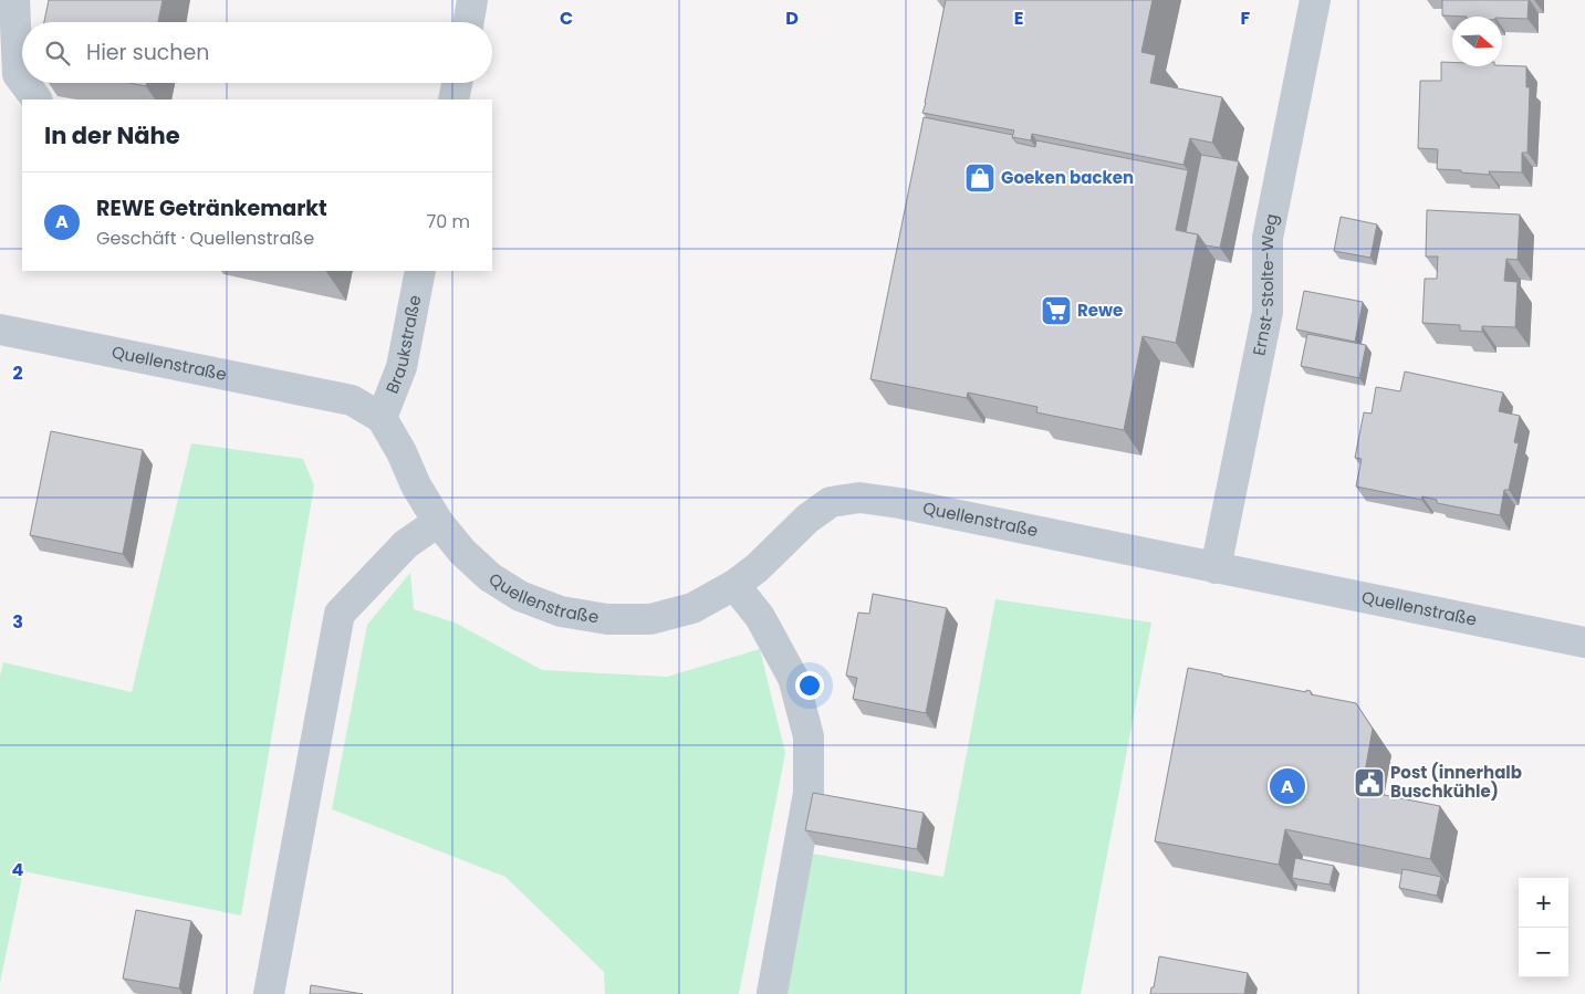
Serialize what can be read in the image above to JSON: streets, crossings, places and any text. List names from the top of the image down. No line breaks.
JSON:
{"streets":{"street":["Ernst-Stolte-Weg","Braukstraße","Quellenstraße"]},"crossings":[["Ernst-Stolte-Weg","Quellenstraße"],["Braukstraße","Quellenstraße"]],"places":{"shop":["Goeken backen"],"supermarket":["Rewe"],"public building":["Post (innerhalb Buschkühle)"]},"north":"right","page":{"search":"Hier suchen","heading":"In der Nähe","list":[{"mark":"A","name":"REWE Getränkemarkt","note":"Geschäft · Quellenstraße","value":"70 m"}],"pins":"A","map_buttons":["+","−"]},"grid":{"columns":["C","D","E","F"],"rows":["2","3","4"]}}
